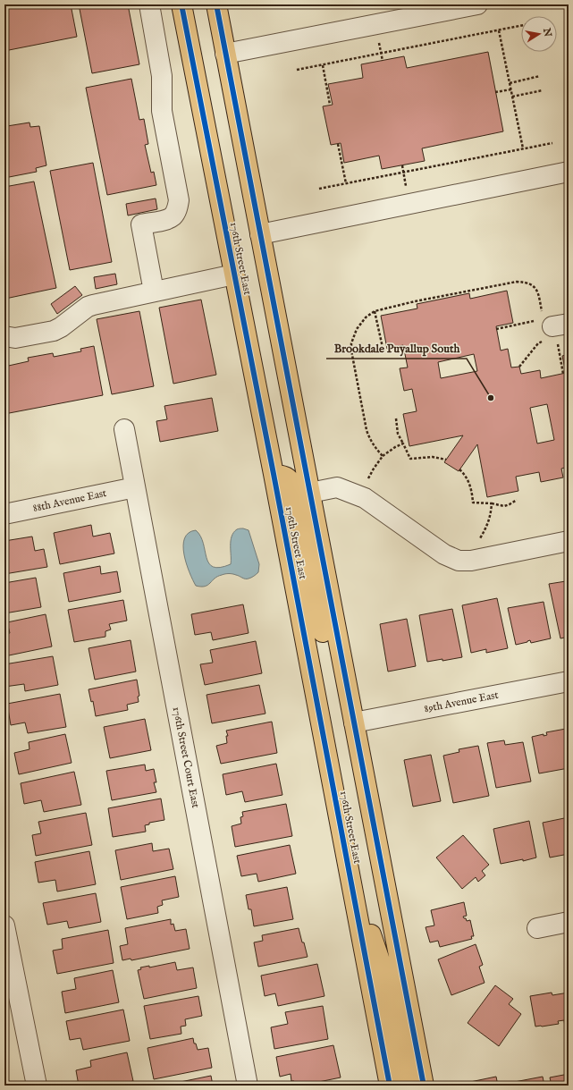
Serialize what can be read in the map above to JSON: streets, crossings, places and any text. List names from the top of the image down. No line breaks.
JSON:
{"streets":{"main road":["176th Street East"],"street":["88th Avenue East","89th Avenue East","176th Street Court East"]},"crossings":[["88th Avenue East","176th Street Court East"]],"places":["Brookdale Puyallup South"],"north":"right"}
